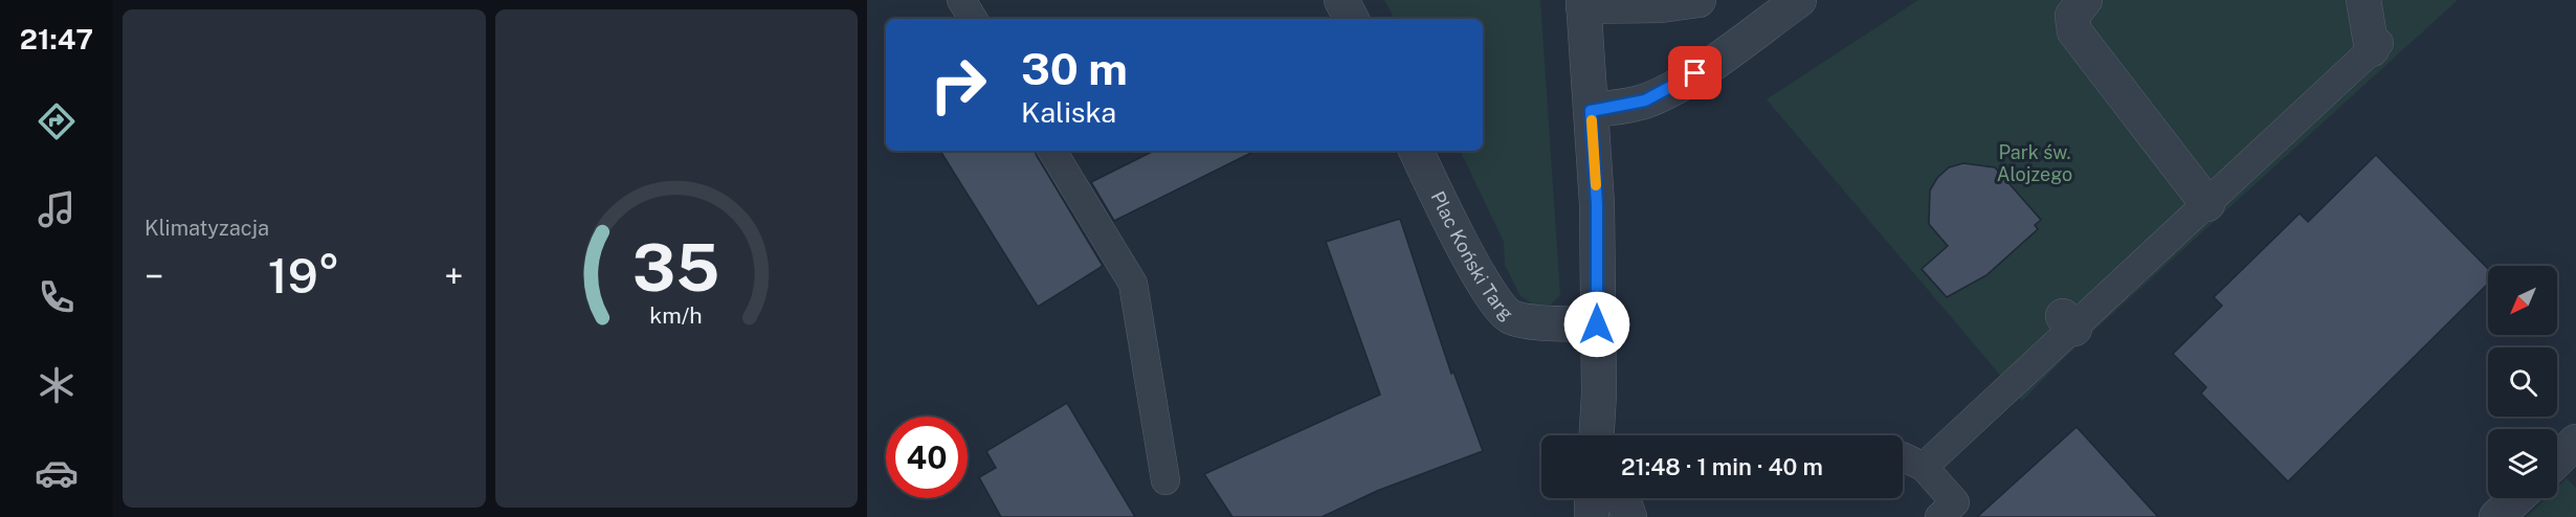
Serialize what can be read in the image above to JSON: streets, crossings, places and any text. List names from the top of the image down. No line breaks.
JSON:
{"streets":{"street":["Plac Koński Targ"]},"parks":["Park św. Alojzego"],"north":"bottom left","page":{"tabs":"21:47","tile":"Klimatyzacja","turn":["30 m","Kaliska"],"heat":["−","19°","+"],"limit":"40","trip":"21:48 · 1 min · 40 m","gauge":["35","km/h"]}}
